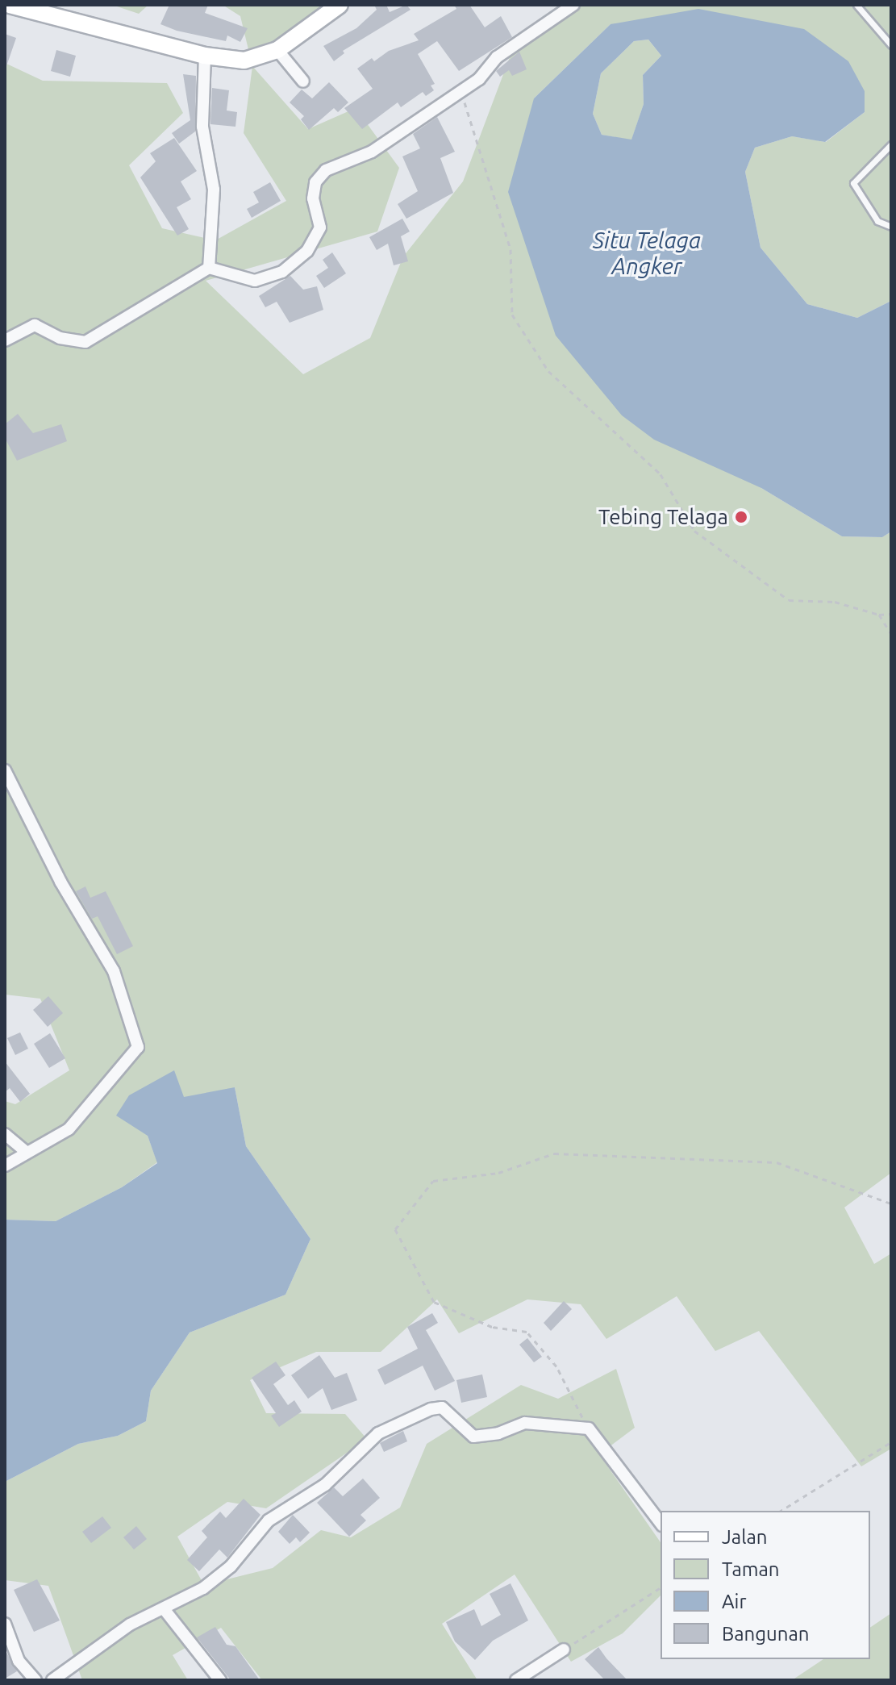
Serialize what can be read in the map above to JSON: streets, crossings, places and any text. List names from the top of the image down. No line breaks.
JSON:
{"water":["Situ Telaga Angker"],"places":["Tebing Telaga"],"legend":["Jalan","Taman","Air","Bangunan"]}
